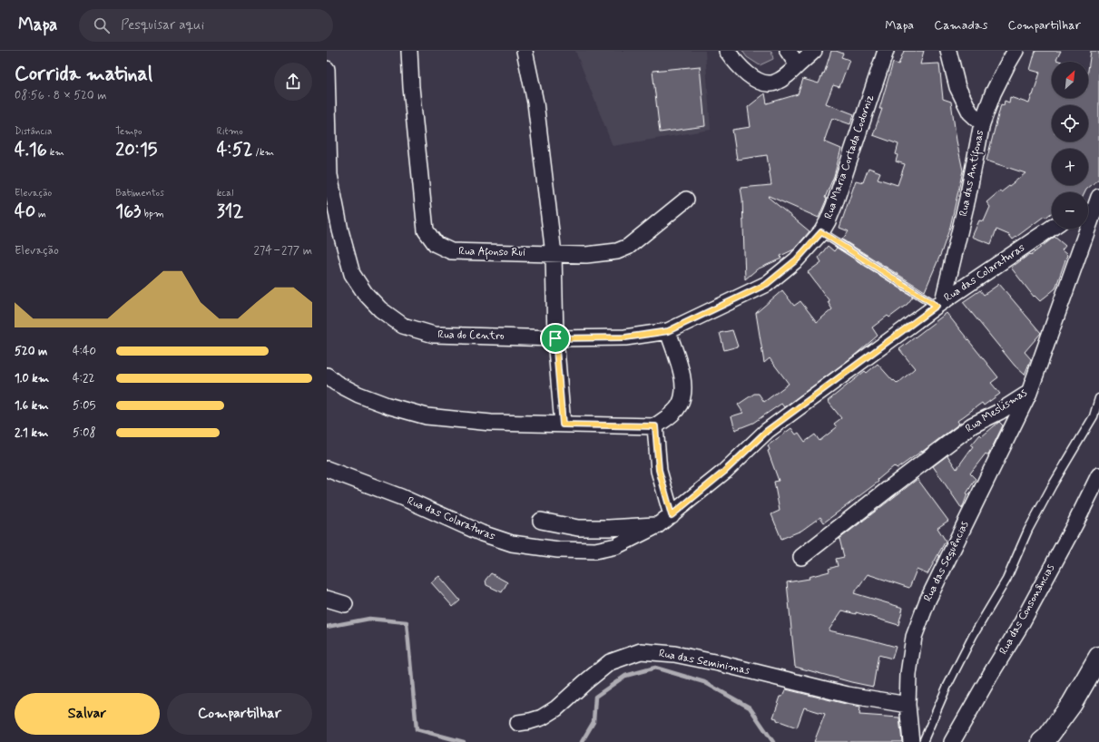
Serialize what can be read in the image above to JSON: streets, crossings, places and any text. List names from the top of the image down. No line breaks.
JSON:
{"streets":{"street":["Rua Maria Cortada Codorniz","Rua das Antífonas","Rua Afonso Rui","Rua das Colaraturas","Rua do Centro","Rua Meslismas","Rua das Sequências","Rua das Consonâncias","Rua das Seminimas"]},"crossings":[["Rua Maria Cortada Codorniz","Rua do Centro"],["Rua das Antífonas","Rua das Colaraturas"],["Rua Meslismas","Rua das Sequências"],["Rua das Sequências","Rua das Seminimas"]],"north":"top right","page":{"header":"Mapa","search":"Pesquisar aqui","nav":["Mapa","Camadas","Compartilhar"],"heading":["Corrida matinal","08:56 · 8 × 520 m"],"map_buttons":["+","−"],"stats":[["Distância","4.16 km"],["Tempo","20:15"],["Ritmo","4:52 /km"],["Elevação","40 m"],["Batimentos","163 bpm"],["kcal","312"]],"chart":["Elevação","274–277 m"],"list":[{"name":"520 m","note":"4:40"},{"name":"1.0 km","note":"4:22"},{"name":"1.6 km","note":"5:05"},{"name":"2.1 km","note":"5:08"}],"buttons":["Salvar","Compartilhar"]}}
